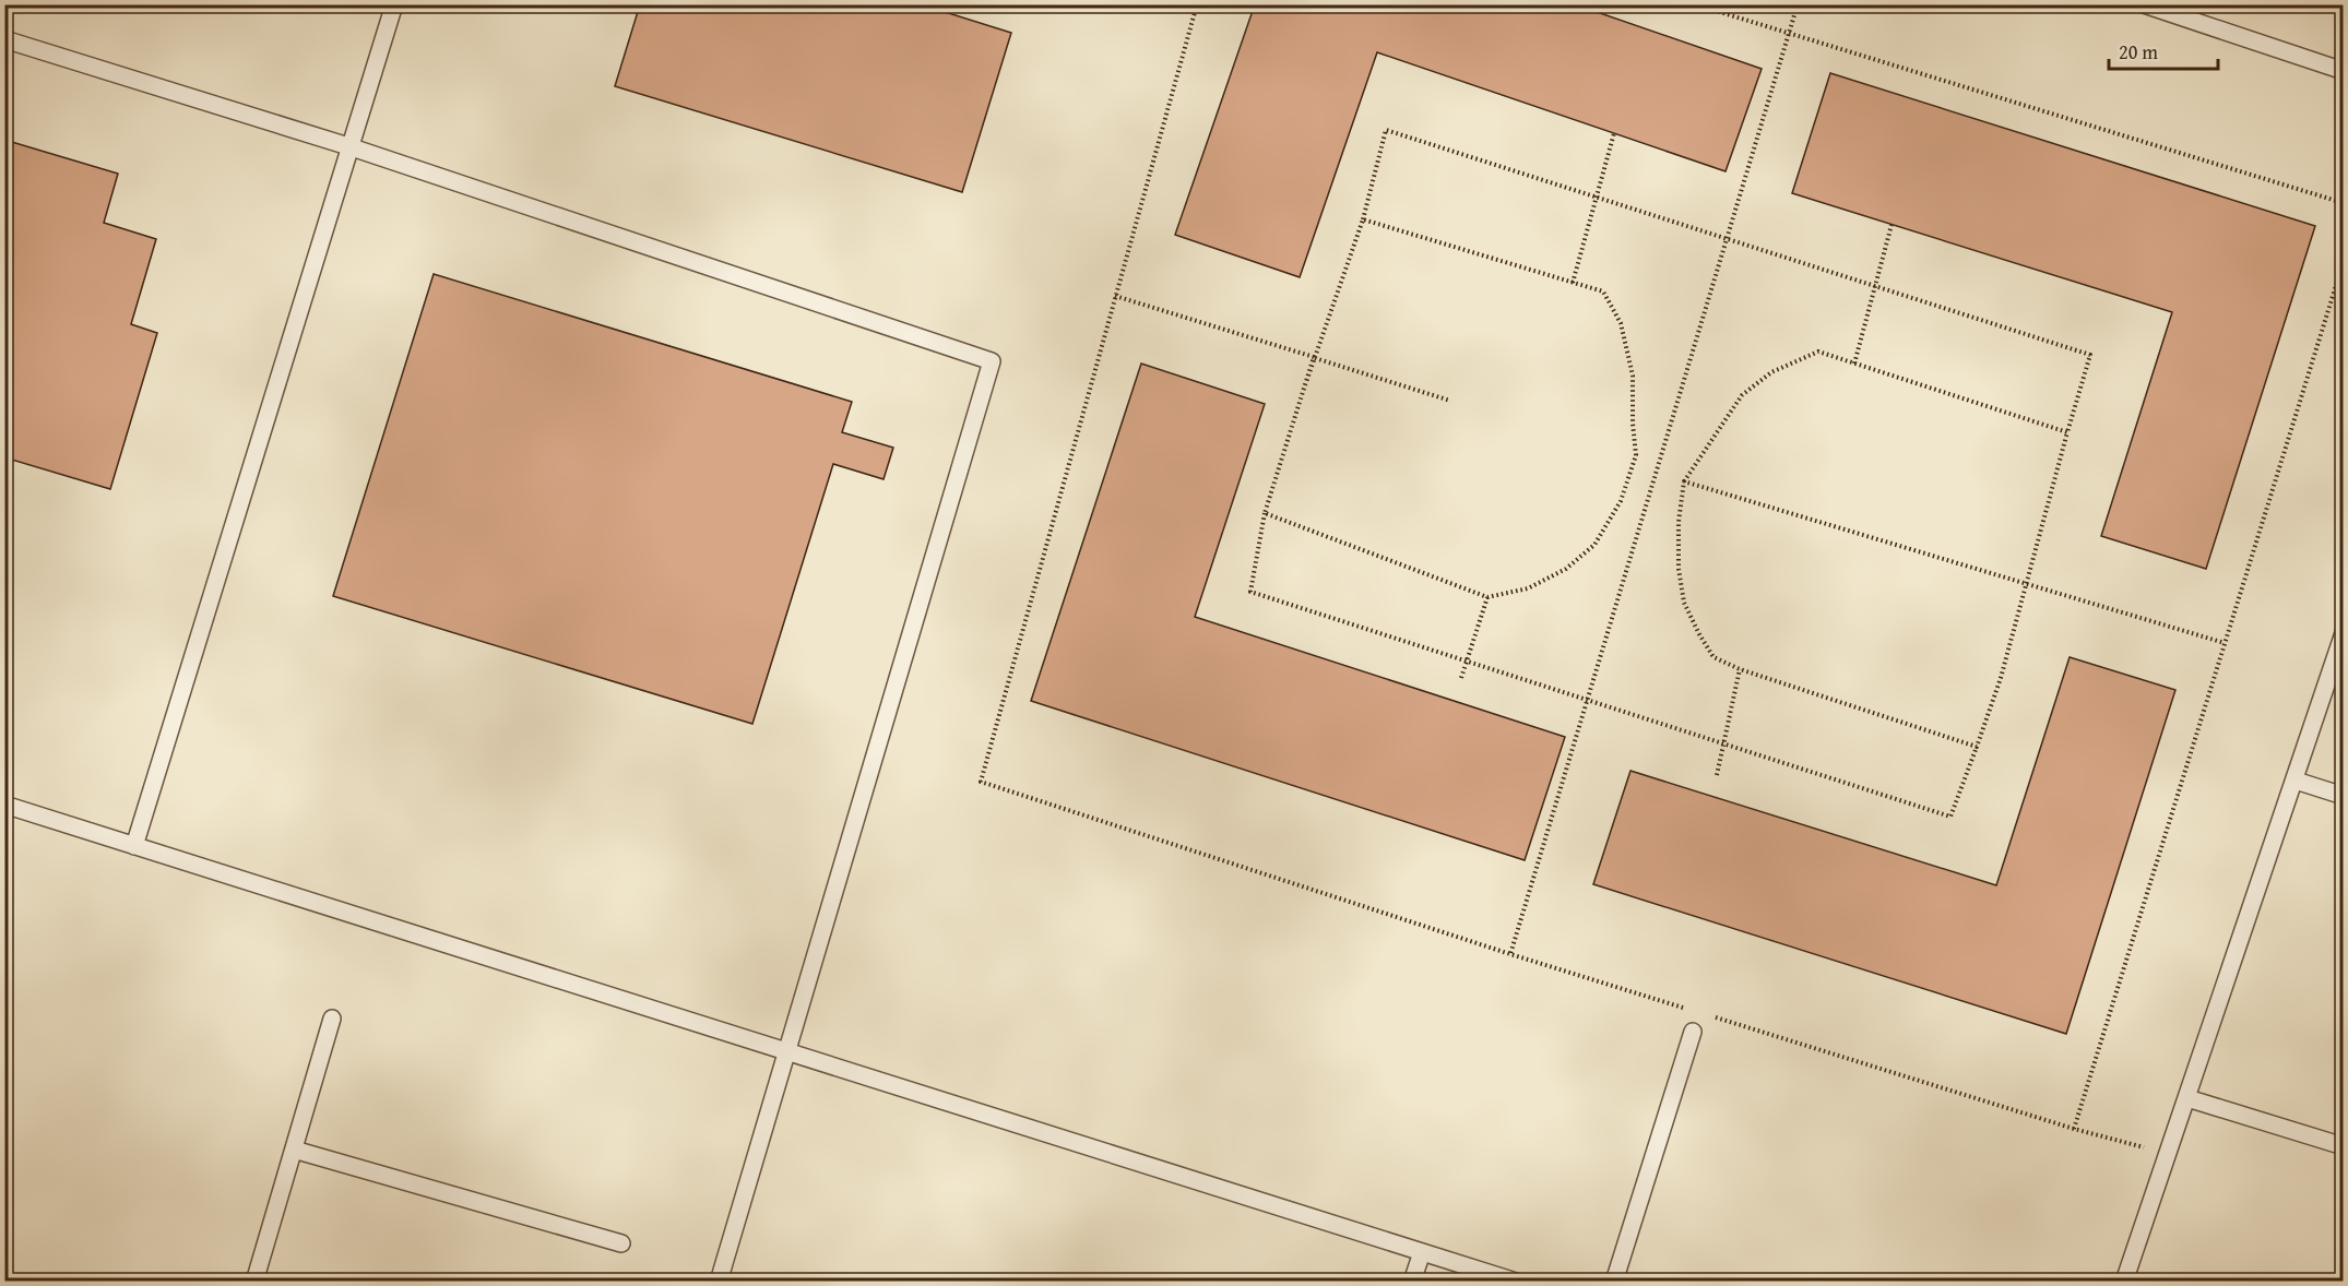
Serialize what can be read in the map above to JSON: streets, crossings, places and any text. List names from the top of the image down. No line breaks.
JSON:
{"scale_bar":"20 m"}
